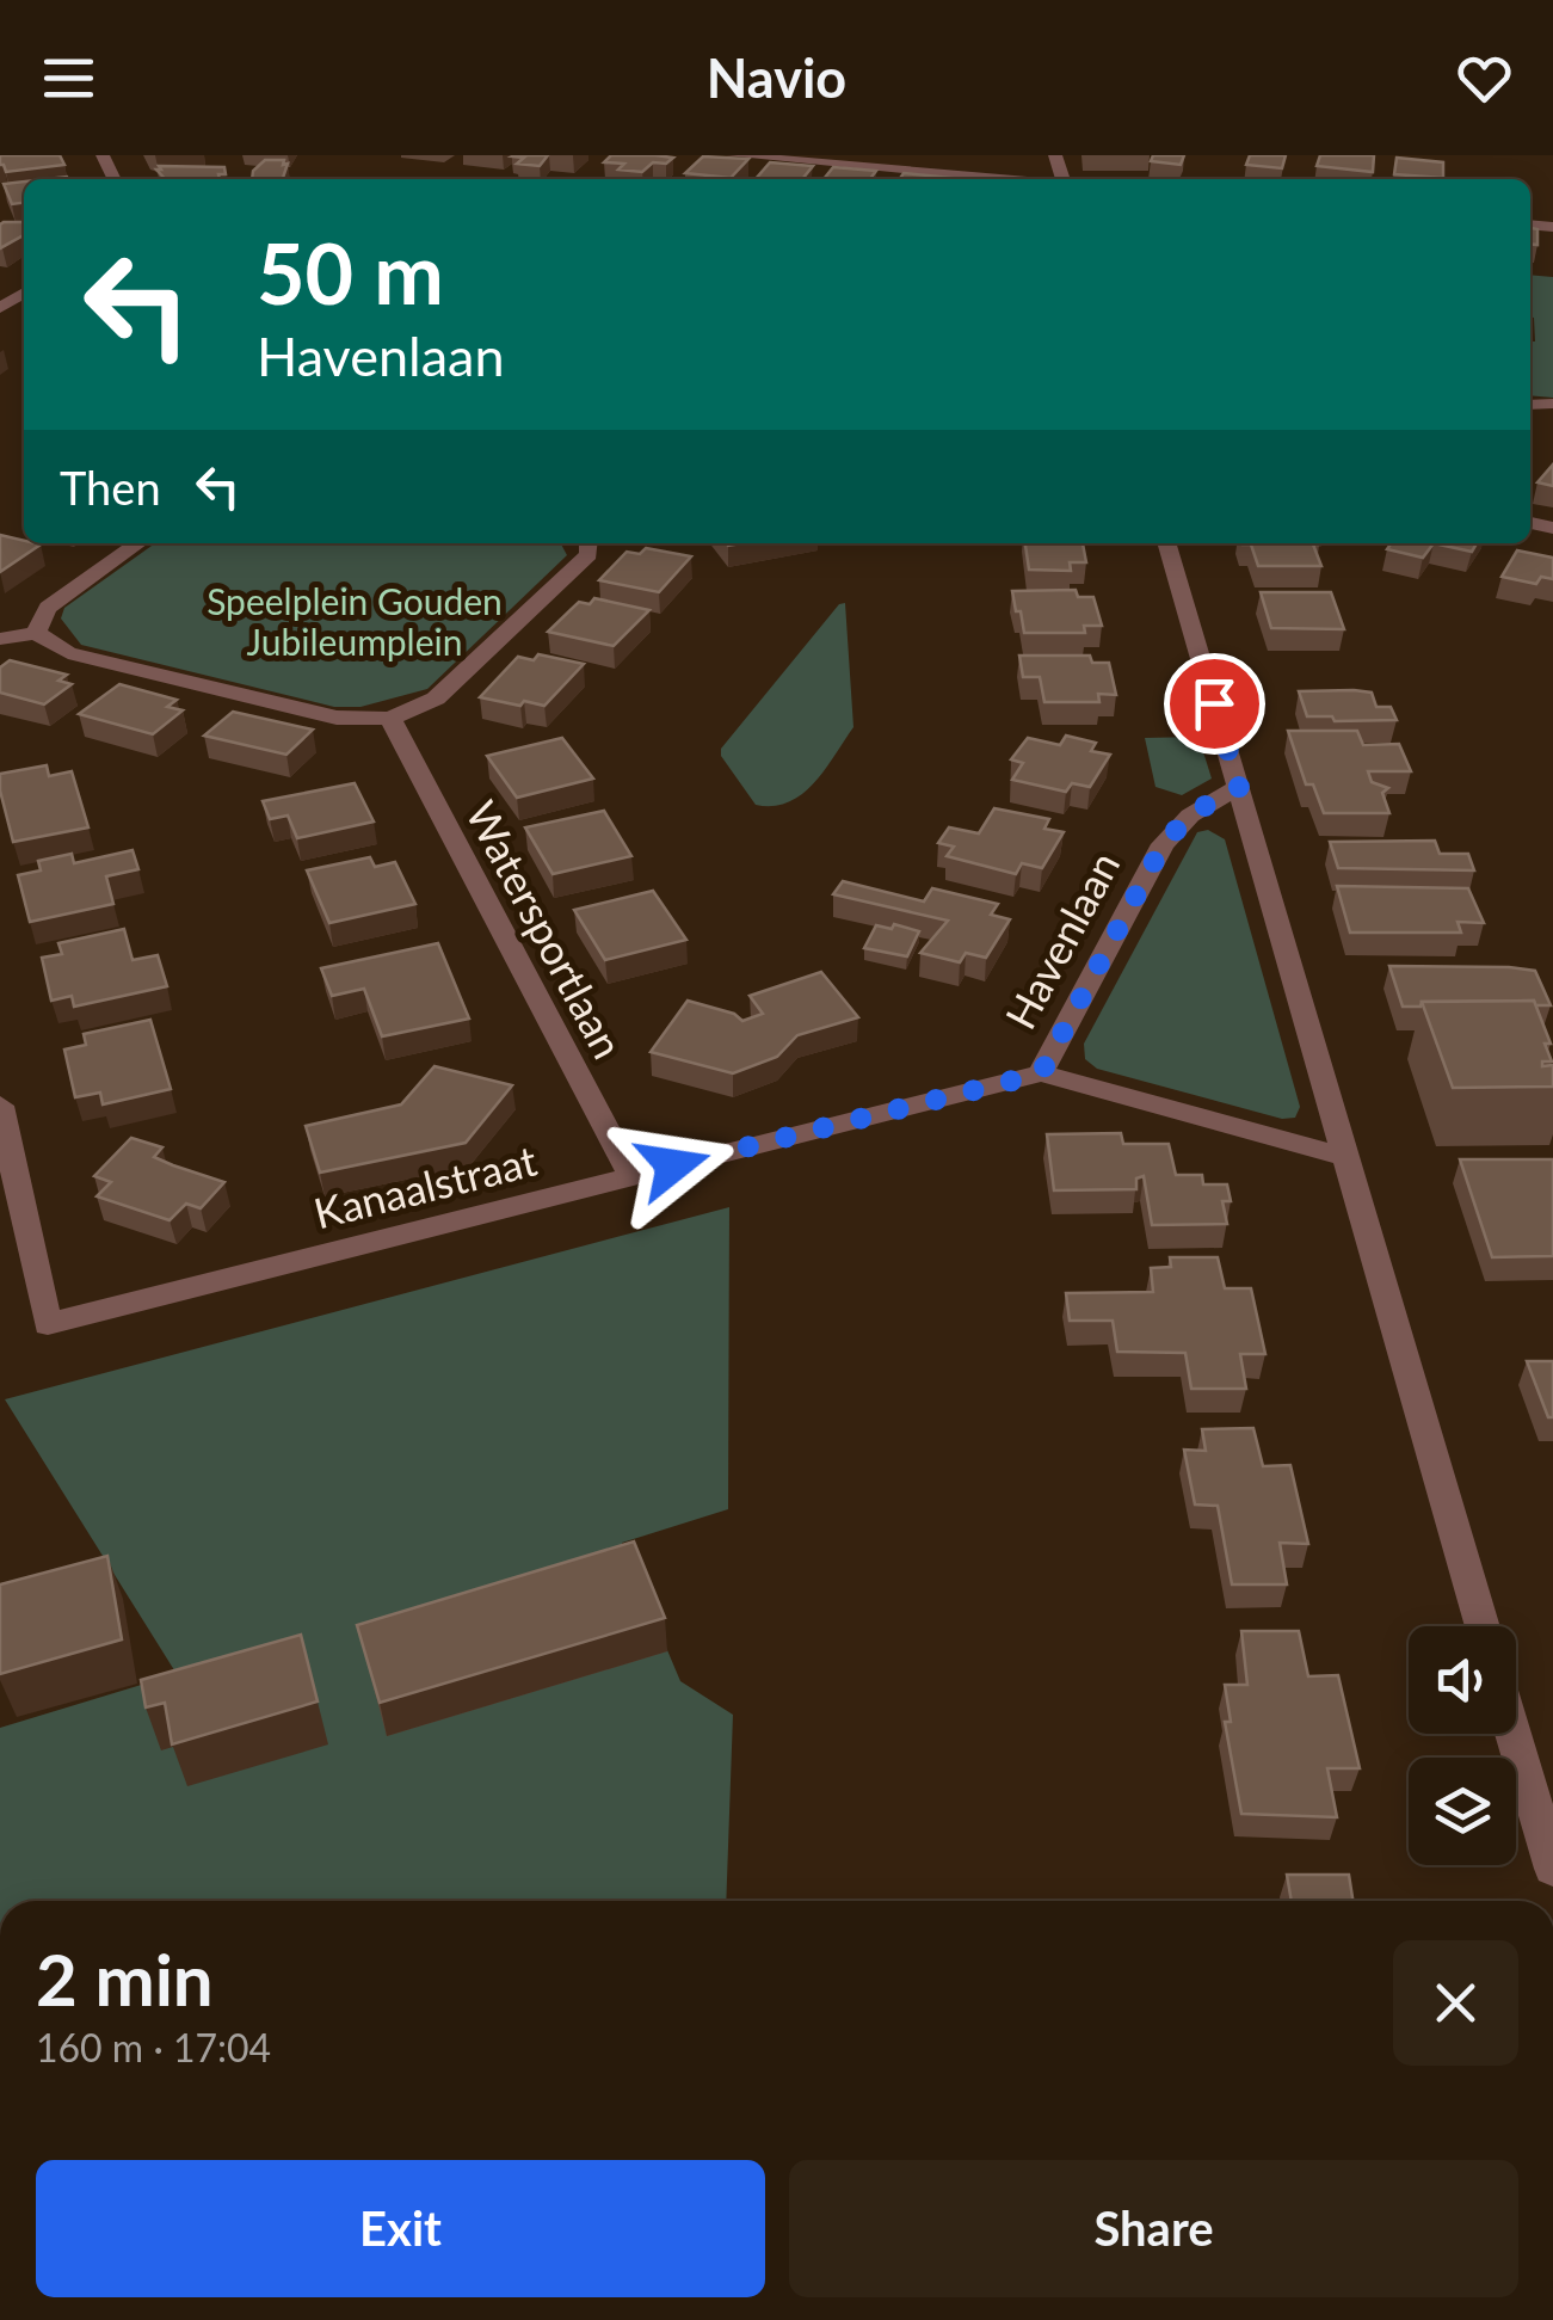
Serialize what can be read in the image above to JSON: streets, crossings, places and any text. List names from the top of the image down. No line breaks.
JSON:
{"streets":{"street":["Watersportlaan","Havenlaan","Kanaalstraat"]},"crossings":[["Watersportlaan","Kanaalstraat"],["Havenlaan","Kanaalstraat"]],"parks":["Speelplein Gouden Jubileumplein"],"page":{"header":"Navio","turn":["50 m","Havenlaan"],"then":"Then","heading":["2 min","160 m · 17:04"],"buttons":["Exit","Share"]}}
